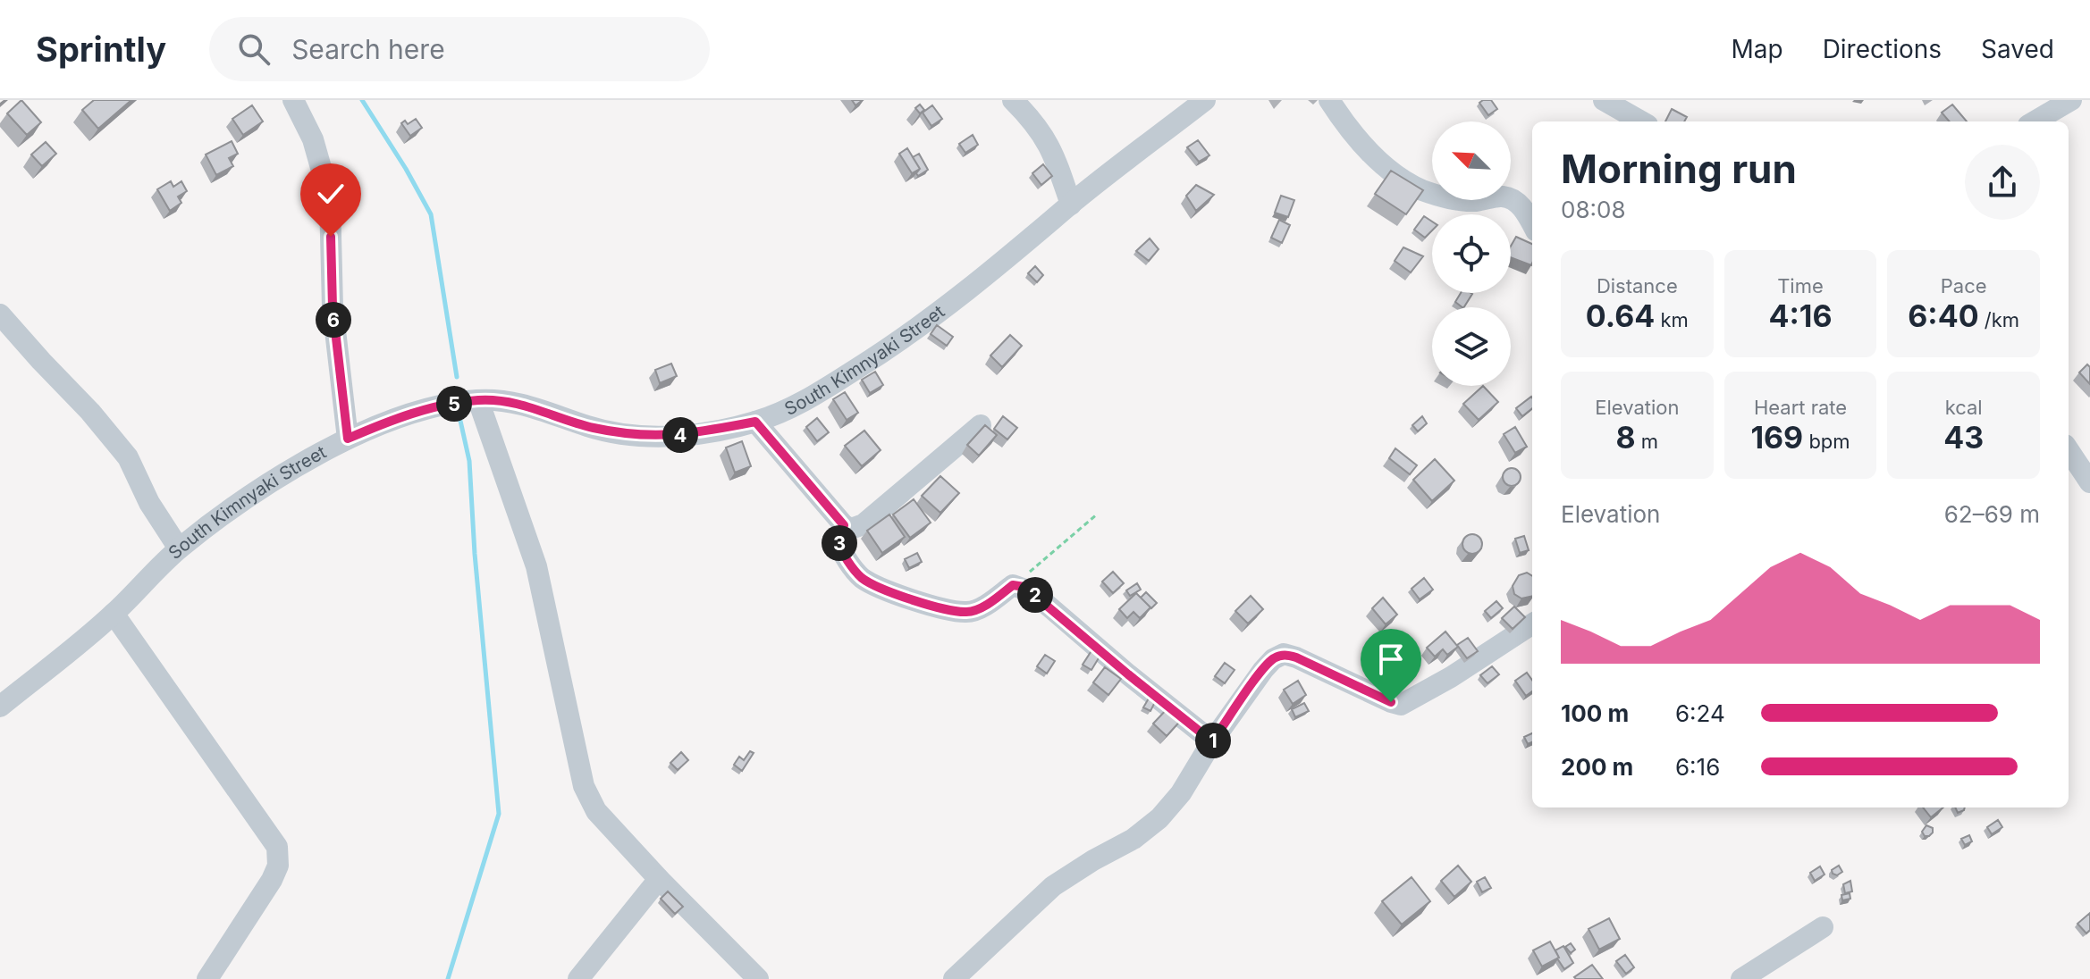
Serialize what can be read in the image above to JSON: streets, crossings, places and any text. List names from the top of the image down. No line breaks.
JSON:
{"streets":{"street":["South Kimnyaki Street"]},"north":"top left","page":{"header":"Sprintly","search":"Search here","nav":["Map","Directions","Saved"],"heading":["Morning run","08:08"],"stats":[["Distance","0.64 km"],["Time","4:16"],["Pace","6:40 /km"],["Elevation","8 m"],["Heart rate","169 bpm"],["kcal","43"]],"pins":["6","5","4","3","2","1"],"chart":["Elevation","62–69 m"],"list":[{"name":"100 m","note":"6:24"},{"name":"200 m","note":"6:16"}]}}
